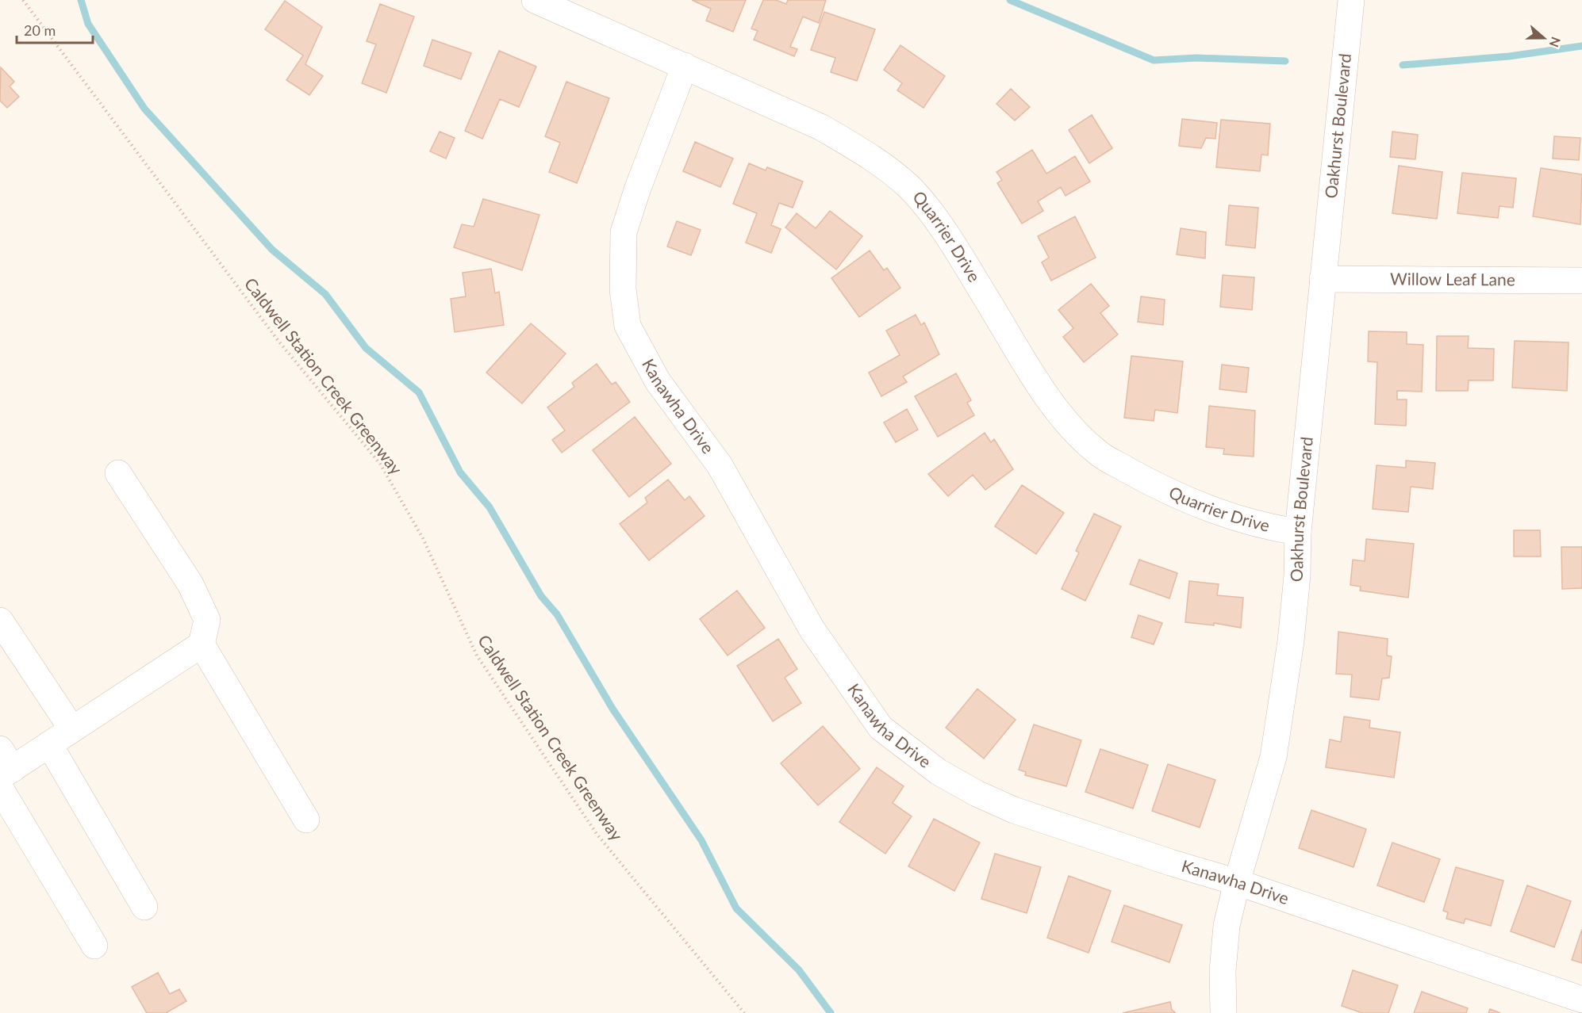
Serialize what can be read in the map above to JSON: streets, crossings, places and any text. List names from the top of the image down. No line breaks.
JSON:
{"streets":{"street":["Oakhurst Boulevard","Quarrier Drive","Willow Leaf Lane","Kanawha Drive"],"path":["Caldwell Station Creek Greenway"]},"crossings":[["Oakhurst Boulevard","Quarrier Drive"],["Oakhurst Boulevard","Willow Leaf Lane"],["Oakhurst Boulevard","Kanawha Drive"],["Quarrier Drive","Kanawha Drive"]],"scale_bar":"20 m","north":"right"}
